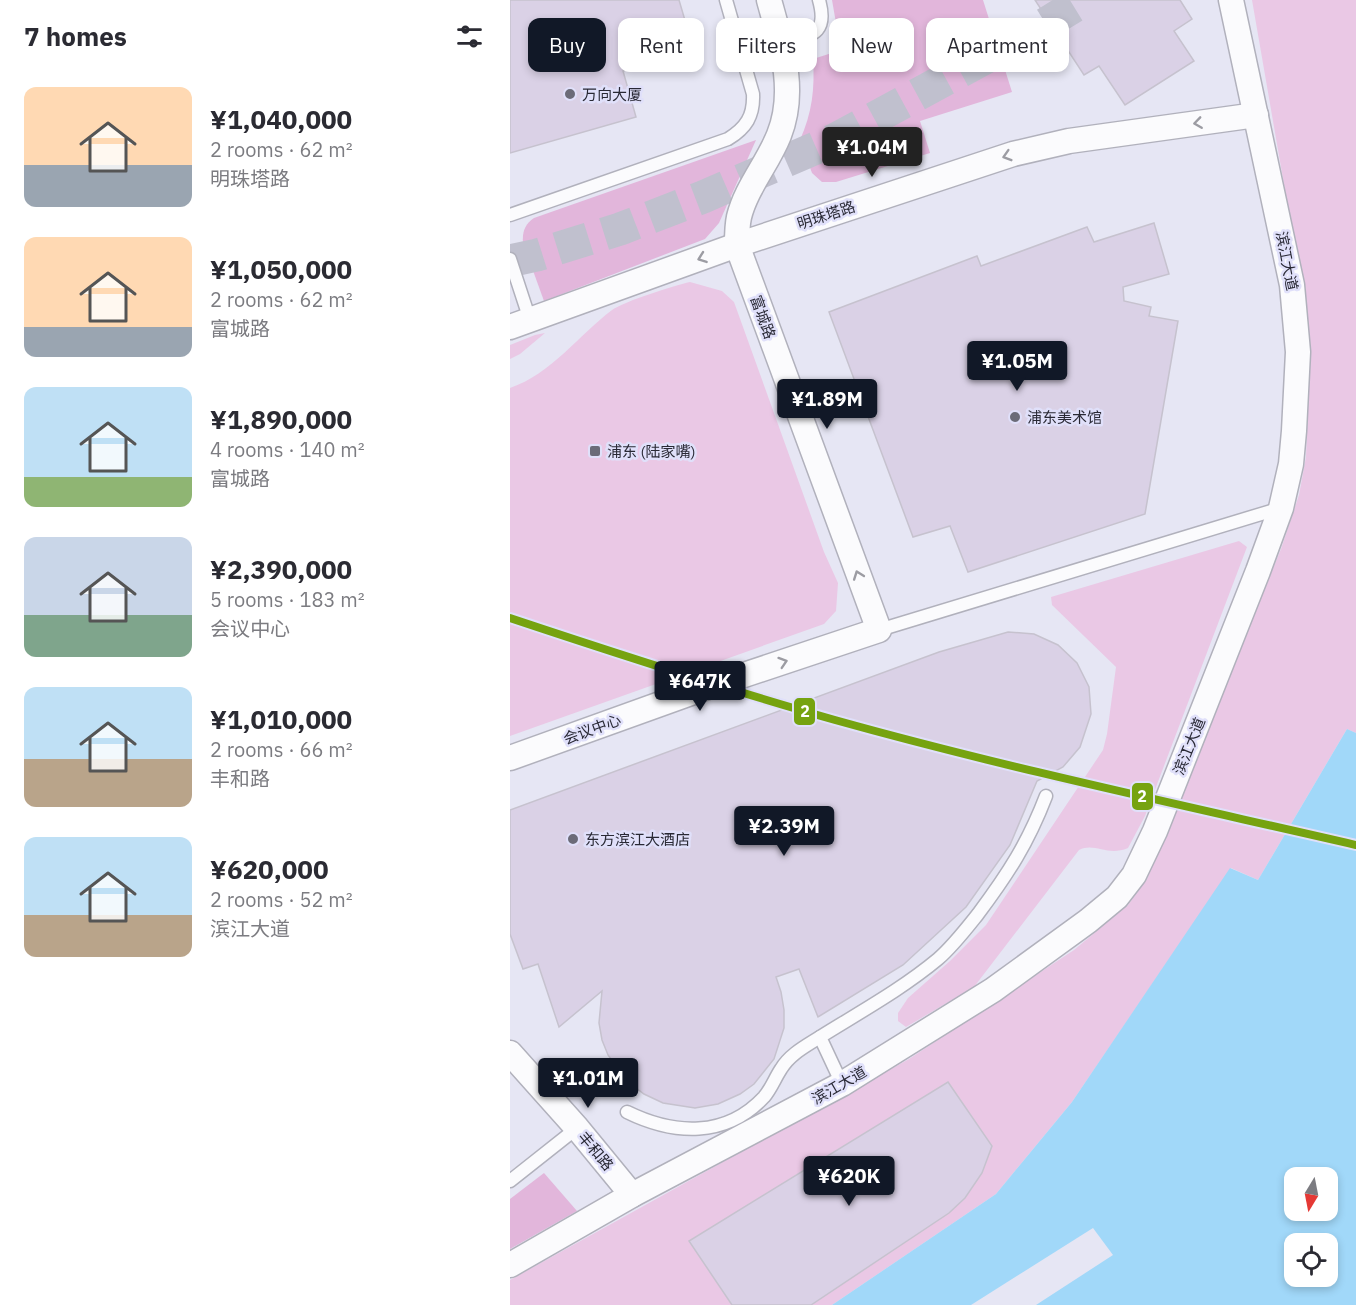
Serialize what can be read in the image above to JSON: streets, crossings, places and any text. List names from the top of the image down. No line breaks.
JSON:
{"streets":{"street":["明珠塔路","滨江大道","富城路","会议中心","丰和路"]},"crossings":[["明珠塔路","滨江大道"],["明珠塔路","富城路"],["滨江大道","丰和路"],["富城路","会议中心"]],"one_way":["明珠塔路","富城路","会议中心"],"places":{"other":["万向大厦","浦东美术馆","东方滨江大酒店"],"transit":["浦东 (陆家嘴)"]},"lines":["metro line 2"],"north":"bottom","page":{"heading":"7 homes","chip":["Buy","Rent","Filters","New","Apartment"],"list":[{"name":"¥1,040,000","note":"2 rooms · 62 m² · 明珠塔路"},{"name":"¥1,050,000","note":"2 rooms · 62 m² · 富城路"},{"name":"¥1,890,000","note":"4 rooms · 140 m² · 富城路"},{"name":"¥2,390,000","note":"5 rooms · 183 m² · 会议中心"},{"name":"¥1,010,000","note":"2 rooms · 66 m² · 丰和路"},{"name":"¥620,000","note":"2 rooms · 52 m² · 滨江大道"}],"price":["¥1.04M","¥1.05M","¥1.89M","¥647K","¥2.39M","¥1.01M","¥620K"]}}
